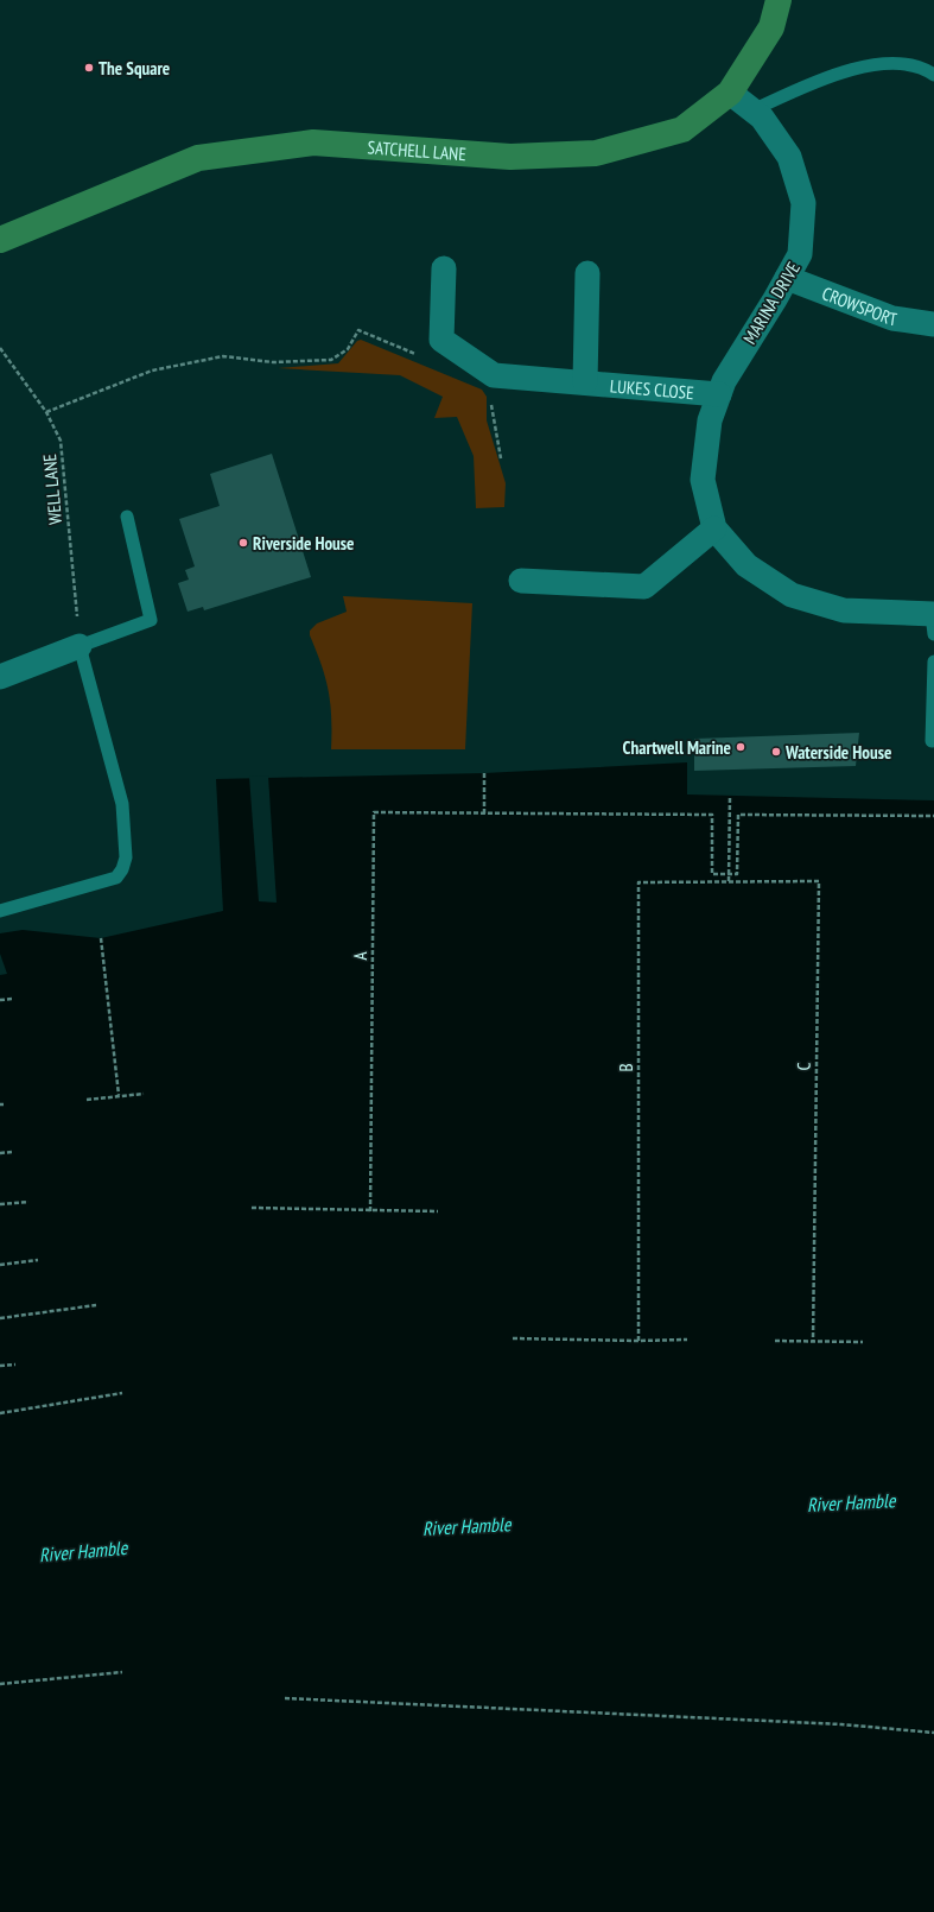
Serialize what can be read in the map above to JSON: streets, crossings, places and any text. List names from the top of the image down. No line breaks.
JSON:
{"streets":{"street":["SATCHELL LANE","MARINA DRIVE","CROWSPORT","LUKES CLOSE"],"path":["WELL LANE","A","C","B"]},"crossings":[["SATCHELL LANE","MARINA DRIVE"],["MARINA DRIVE","CROWSPORT"],["MARINA DRIVE","LUKES CLOSE"],["C","B"]],"water":["River Hamble"],"places":["The Square","Riverside House","Chartwell Marine","Waterside House"]}
